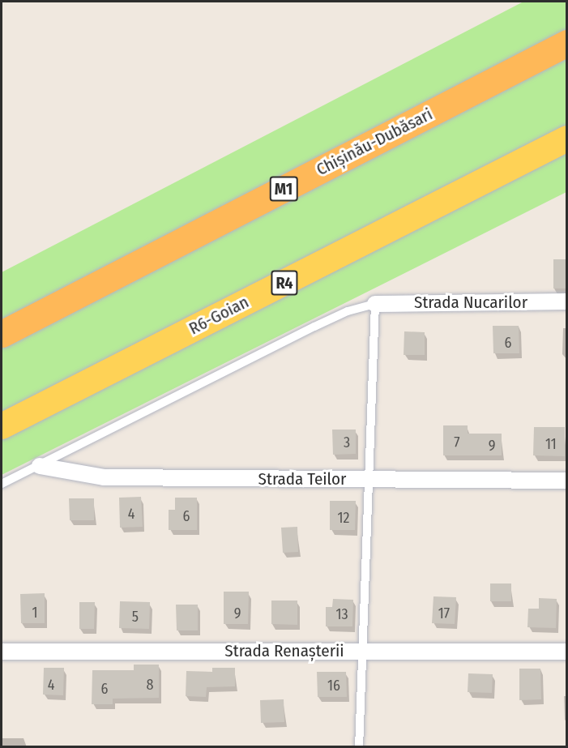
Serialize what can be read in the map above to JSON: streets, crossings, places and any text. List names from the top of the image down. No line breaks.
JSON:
{"streets":{"highway":["Chișinău-Dubăsari","M1"],"main road":["R4","R6-Goian"],"street":["Strada Nucarilor","Strada Teilor","Strada Renașterii"]},"house_numbers":["6","3","7","11","9","4","6","12","1","9","17","13","5","4","8","16","6"]}
